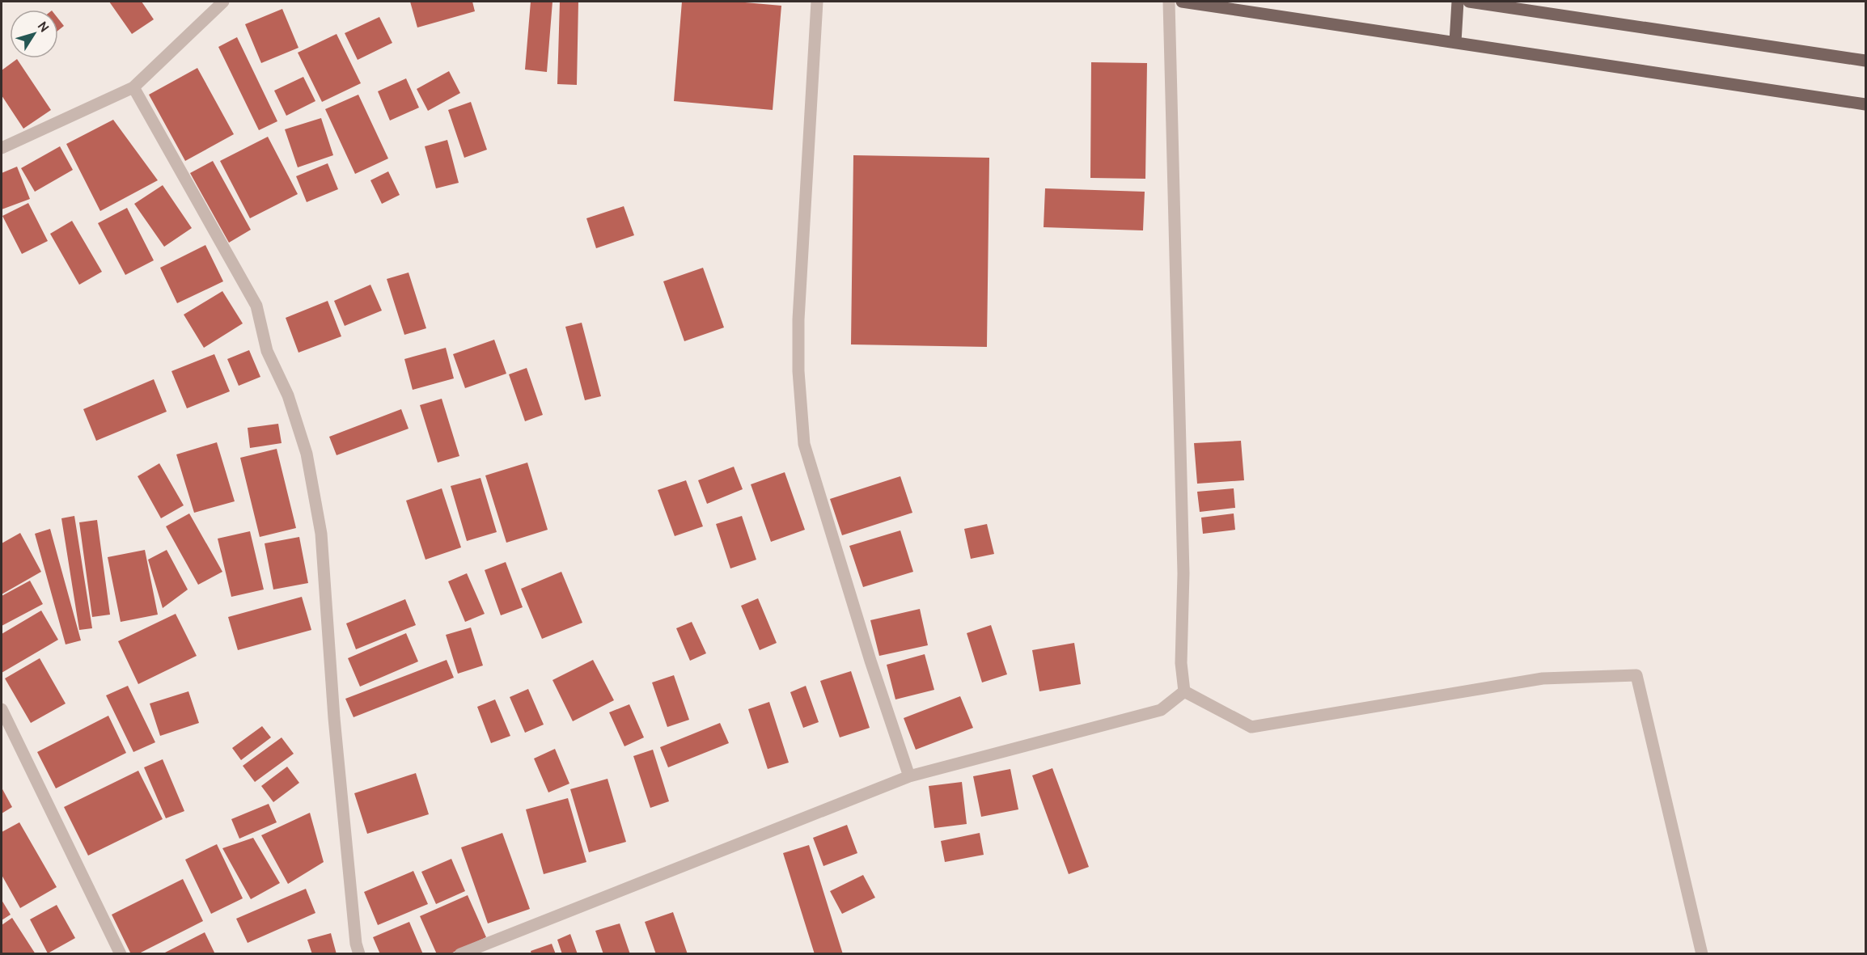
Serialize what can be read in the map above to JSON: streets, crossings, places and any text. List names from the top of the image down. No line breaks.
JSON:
{"north":"top right"}
